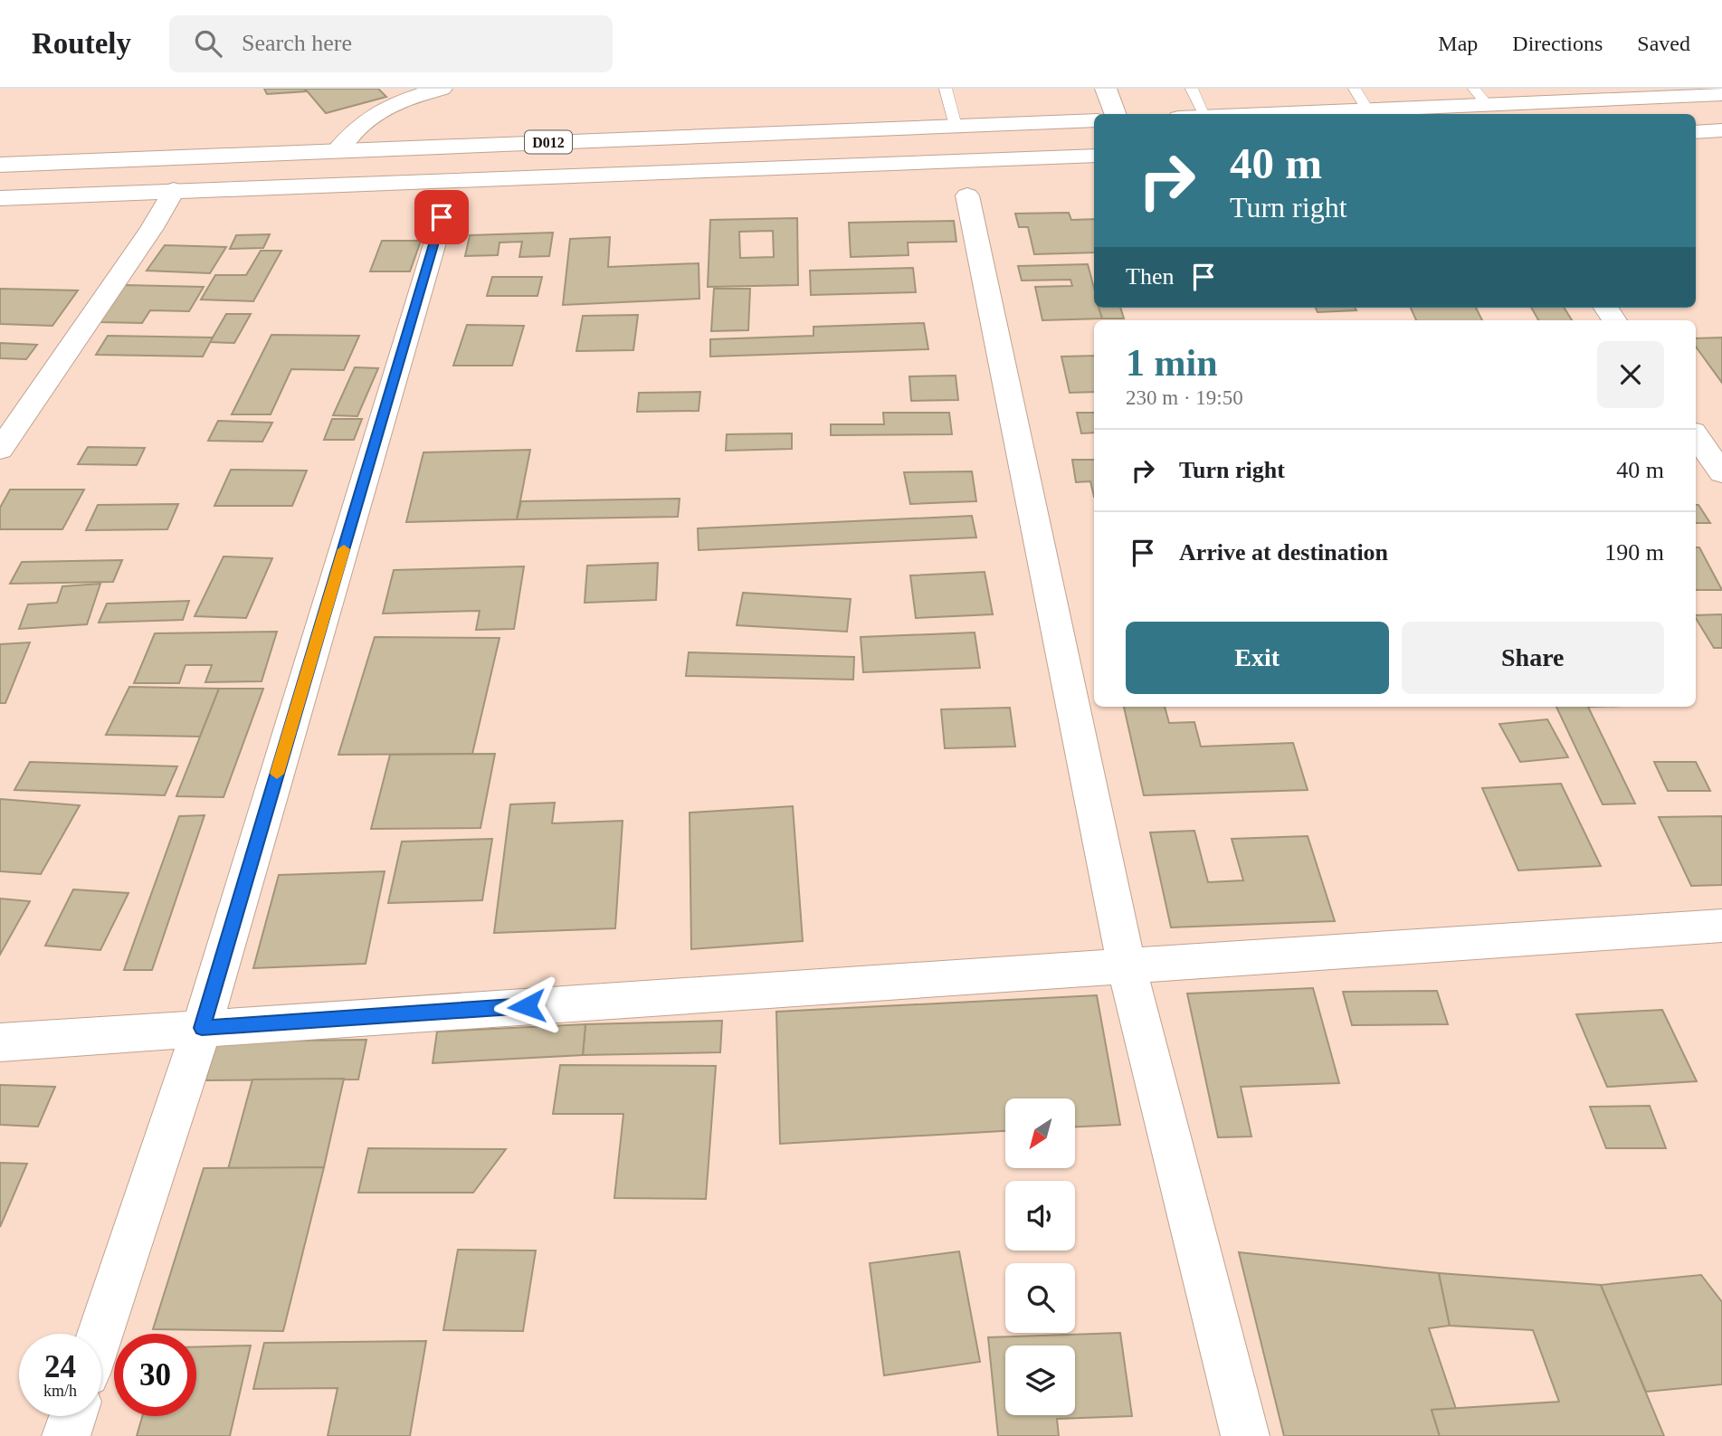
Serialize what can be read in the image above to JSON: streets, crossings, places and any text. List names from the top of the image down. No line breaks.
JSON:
{"streets":{"main road":["D012"]},"north":"bottom left","page":{"header":"Routely","search":"Search here","nav":["Map","Directions","Saved"],"turn":["40 m","Turn right"],"then":"Then","heading":["1 min","230 m · 19:50"],"list":[{"name":"Turn right","value":"40 m"},{"name":"Arrive at destination","value":"190 m"}],"buttons":["Exit","Share"],"speed":"24 km/h","limit":"30"}}
